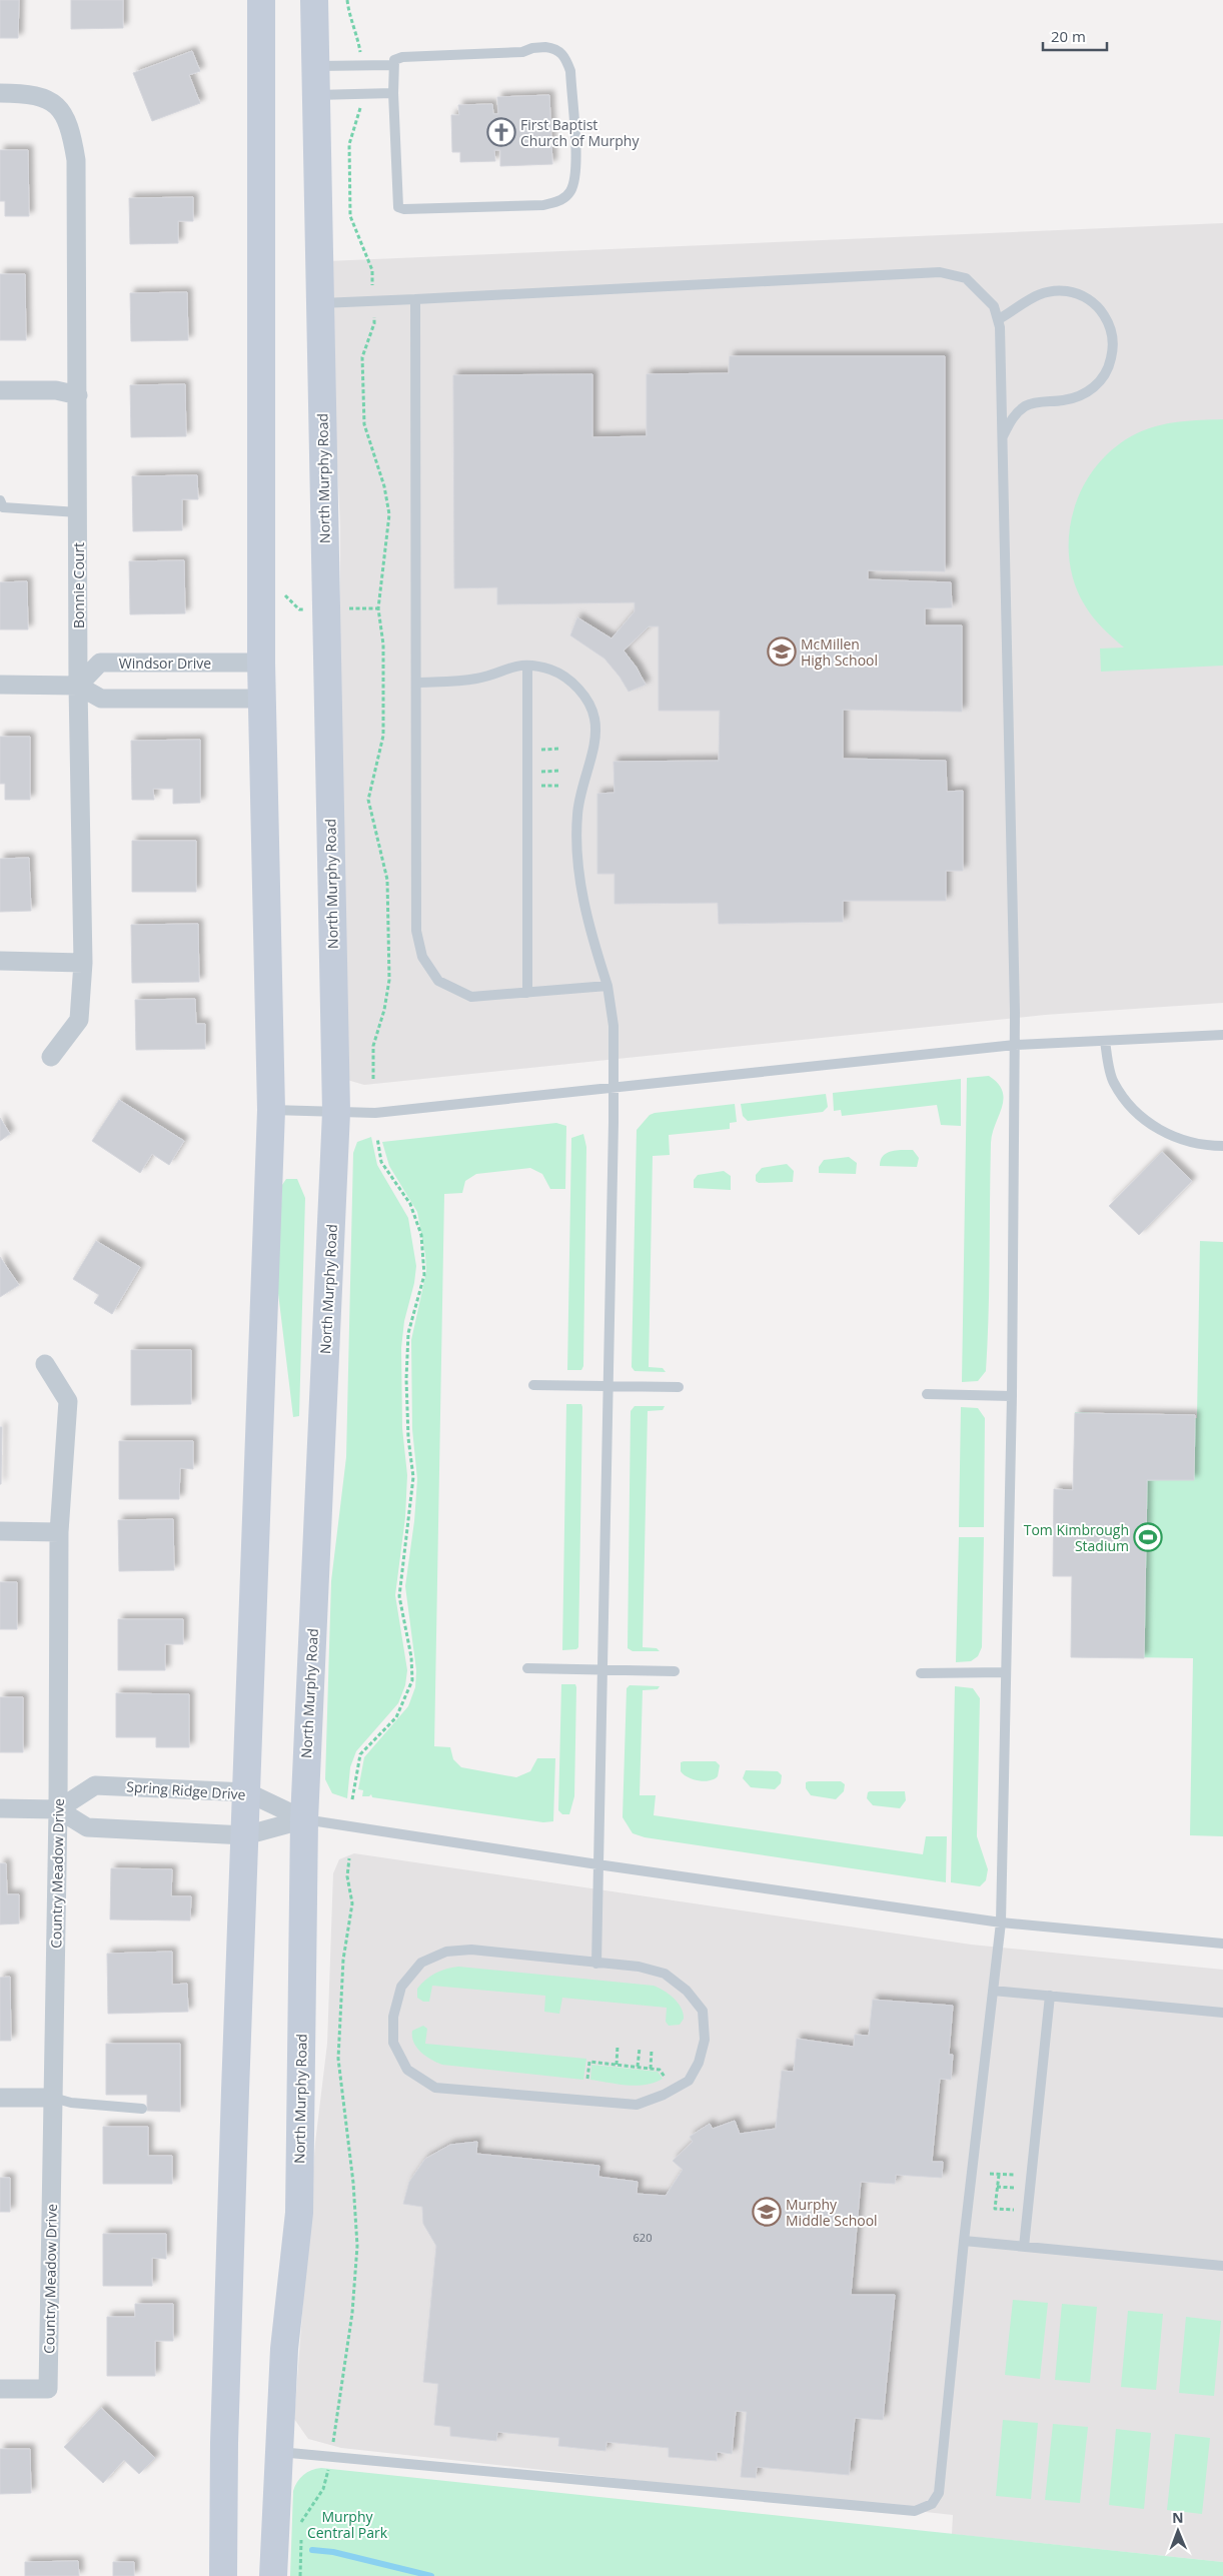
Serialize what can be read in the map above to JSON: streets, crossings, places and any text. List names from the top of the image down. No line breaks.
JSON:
{"streets":{"main road":["North Murphy Road"],"street":["Bonnie Court","Windsor Drive","Spring Ridge Drive","Country Meadow Drive"]},"crossings":[["North Murphy Road","Spring Ridge Drive"],["Bonnie Court","Windsor Drive"],["Spring Ridge Drive","Country Meadow Drive"]],"parks":["Murphy Central Park"],"places":{"church":["First Baptist Church of Murphy"],"school or university":["McMillen High School","Murphy Middle School"],"sports":["Tom Kimbrough Stadium"]},"house_numbers":["620"],"scale_bar":"20 m","north":"top"}
